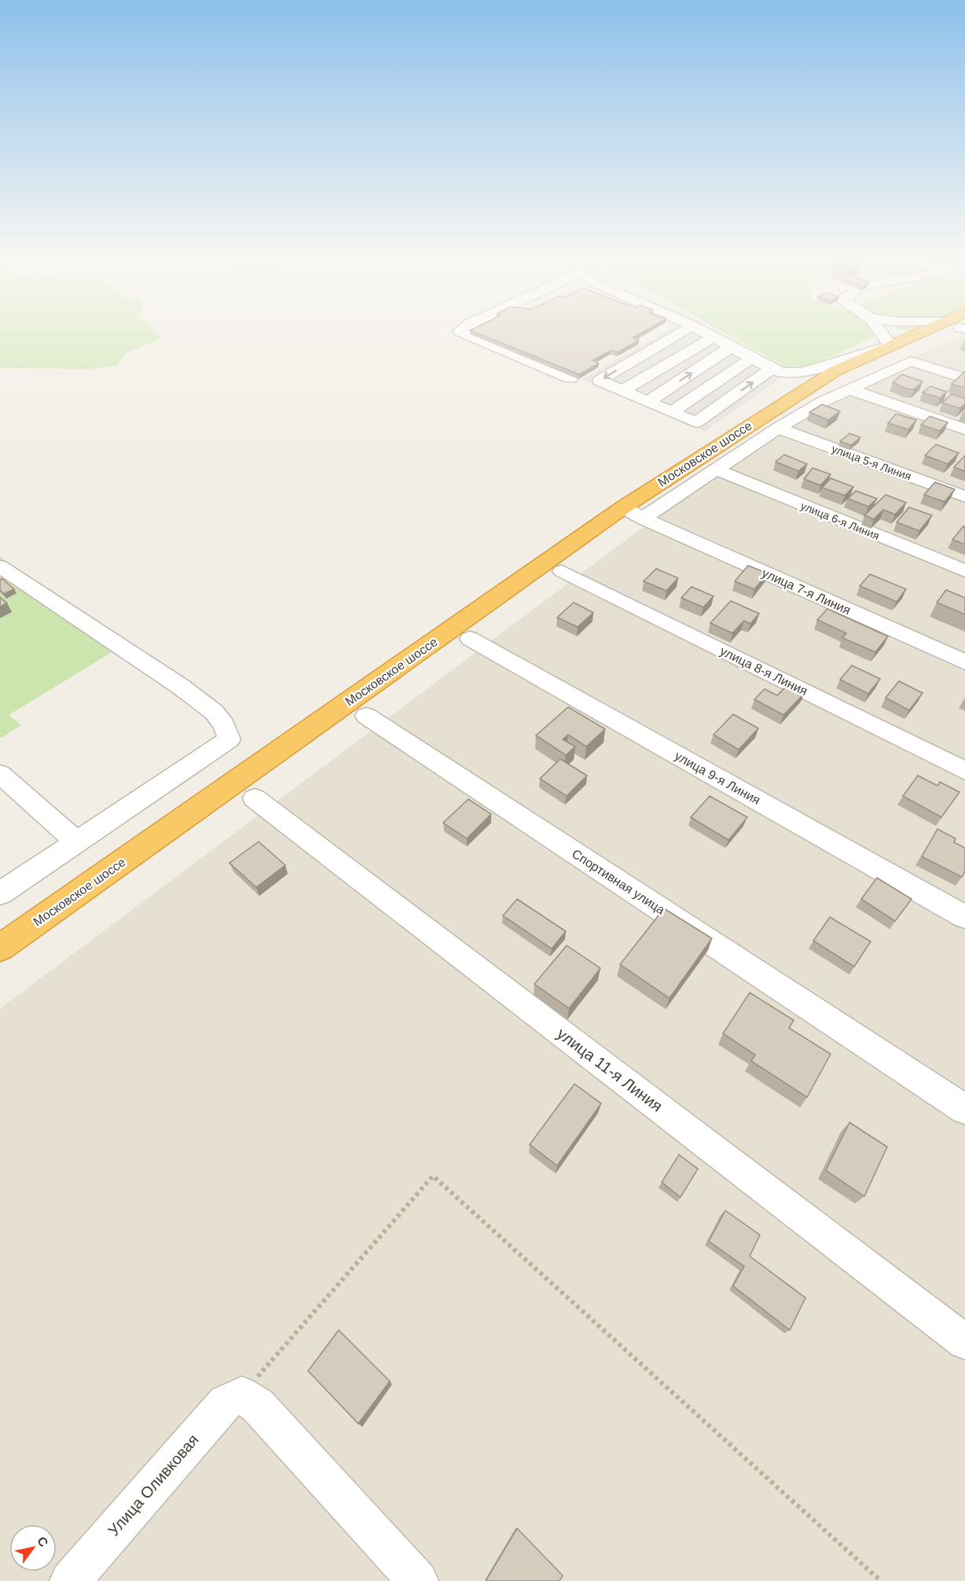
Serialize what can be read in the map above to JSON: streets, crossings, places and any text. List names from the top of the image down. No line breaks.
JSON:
{"streets":{"highway":["Московское шоссе"],"street":["улица 5-я Линия","улица 6-я Линия","улица 7-я Линия","улица 8-я Линия","улица 9-я Линия","Спортивная улица","улица 11-я Линия","Улица Оливковая"]},"crossings":[["Московское шоссе","улица 7-я Линия"]],"north":"top right"}
